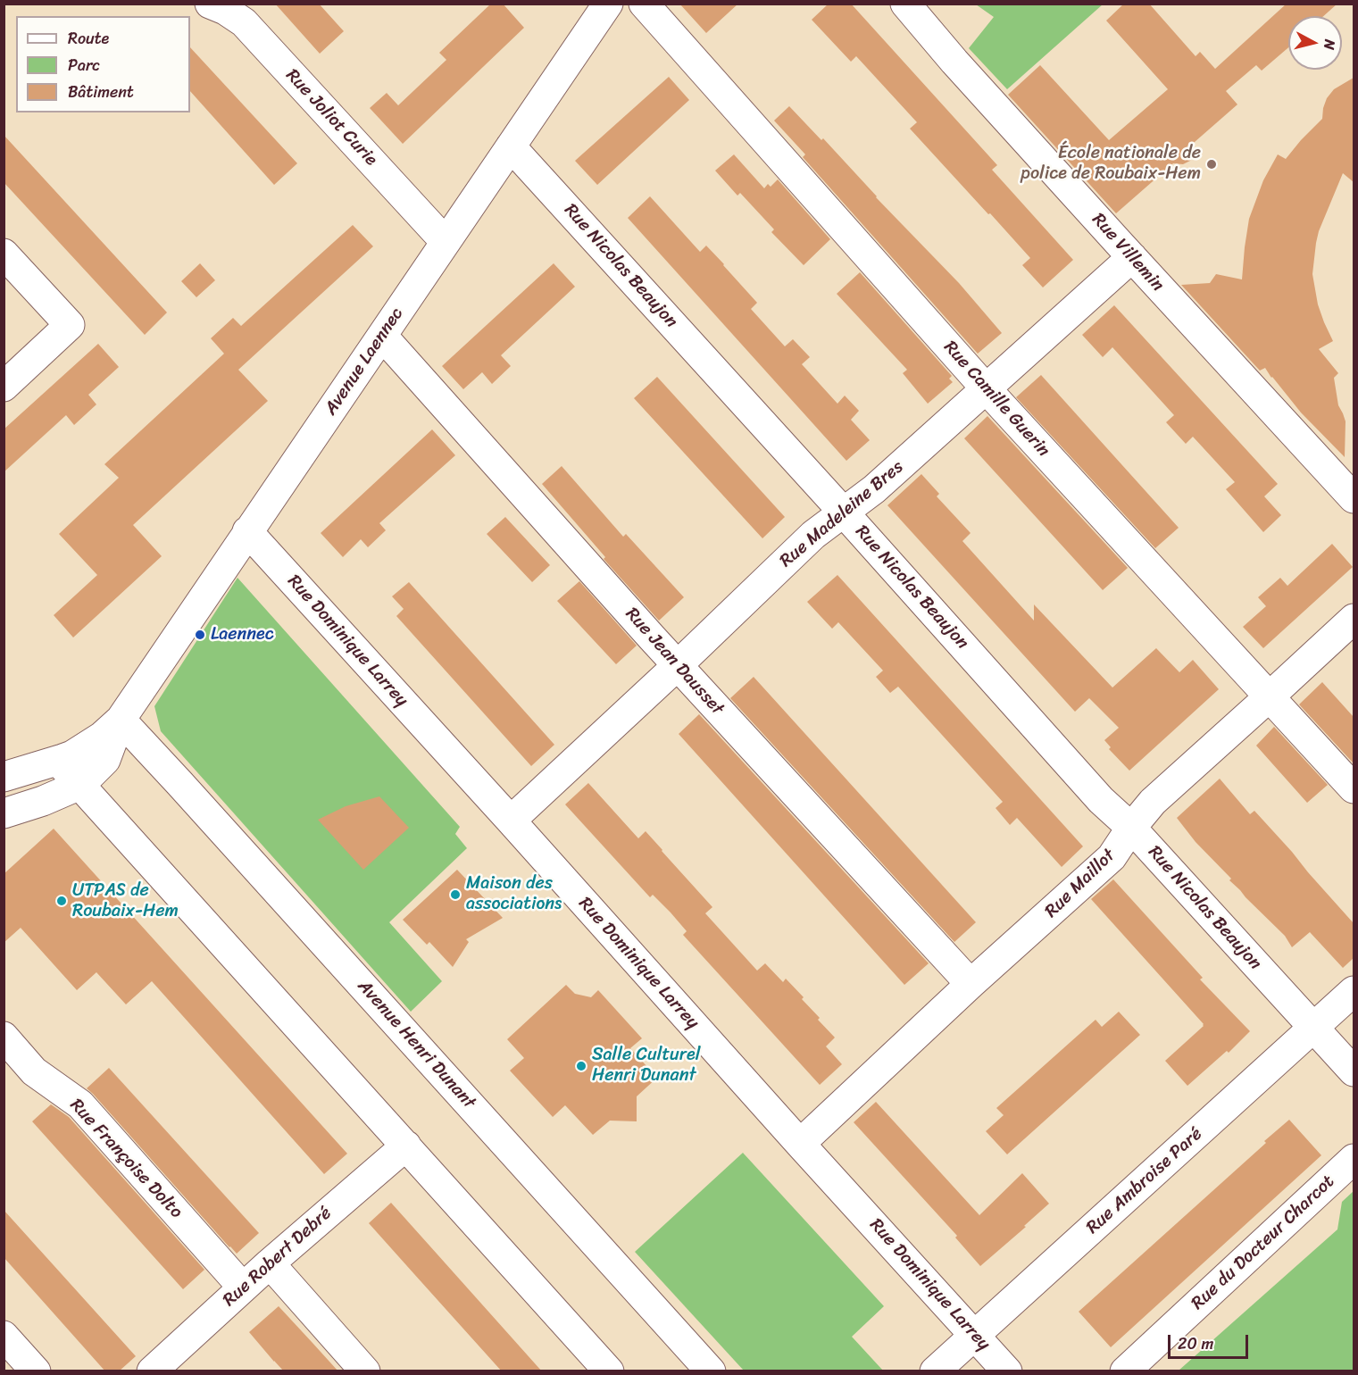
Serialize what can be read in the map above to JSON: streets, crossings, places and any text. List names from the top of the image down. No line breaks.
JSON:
{"streets":{"street":["Rue Joliot Curie","Rue Villemin","Rue Nicolas Beaujon","Avenue Laennec","Rue Camille Guerin","Rue Madeleine Bres","Rue Dominique Larrey","Rue Jean Dausset","Rue Maillot","Avenue Henri Dunant","Rue Françoise Dolto","Rue Ambroise Paré","Rue du Docteur Charcot","Rue Robert Debré"]},"crossings":[["Rue Joliot Curie","Avenue Laennec"],["Rue Villemin","Rue Madeleine Bres"],["Rue Nicolas Beaujon","Avenue Laennec"],["Rue Nicolas Beaujon","Rue Madeleine Bres"],["Rue Nicolas Beaujon","Rue Maillot"],["Rue Nicolas Beaujon","Rue Ambroise Paré"],["Avenue Laennec","Rue Dominique Larrey"],["Avenue Laennec","Rue Jean Dausset"],["Avenue Laennec","Avenue Henri Dunant"],["Rue Camille Guerin","Rue Madeleine Bres"],["Rue Camille Guerin","Rue Maillot"],["Rue Madeleine Bres","Rue Dominique Larrey"],["Rue Madeleine Bres","Rue Jean Dausset"],["Rue Dominique Larrey","Rue Maillot"],["Rue Dominique Larrey","Rue Ambroise Paré"],["Rue Jean Dausset","Rue Maillot"],["Rue Françoise Dolto","Rue Robert Debré"]],"places":["École nationale de police de Roubaix-Hem","Laennec","Maison des associations","UTPAS de Roubaix-Hem","Salle Culturel Henri Dunant"],"legend":["Route","Parc","Bâtiment"],"scale_bar":"20 m","north":"right"}
